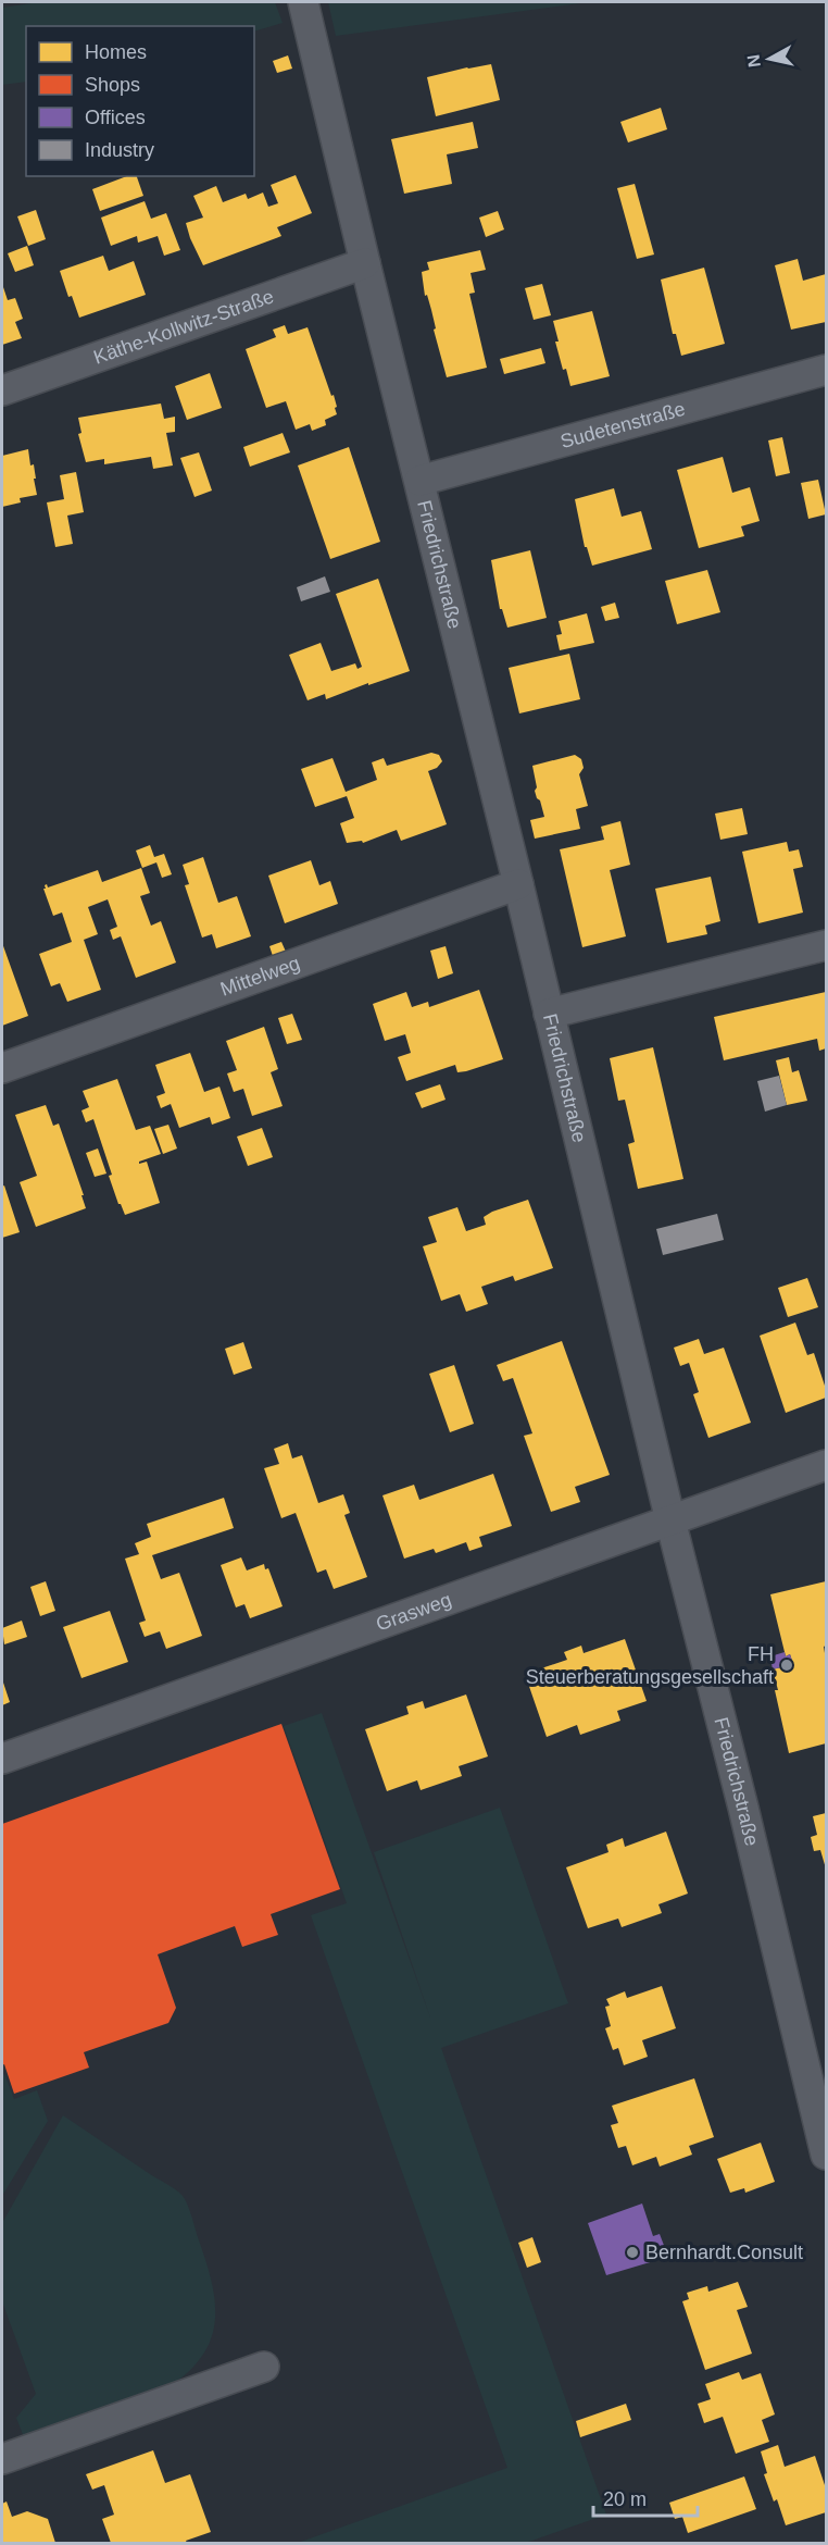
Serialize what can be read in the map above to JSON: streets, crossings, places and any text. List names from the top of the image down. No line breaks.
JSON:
{"streets":{"street":["Käthe-Kollwitz-Straße","Sudetenstraße","Friedrichstraße","Mittelweg","Grasweg"]},"crossings":[["Käthe-Kollwitz-Straße","Friedrichstraße"],["Sudetenstraße","Friedrichstraße"],["Friedrichstraße","Mittelweg"],["Friedrichstraße","Grasweg"]],"places":["FH Steuerberatungsgesellschaft","Bernhardt.Consult"],"legend":["Homes","Shops","Offices","Industry"],"scale_bar":"20 m","north":"left"}
